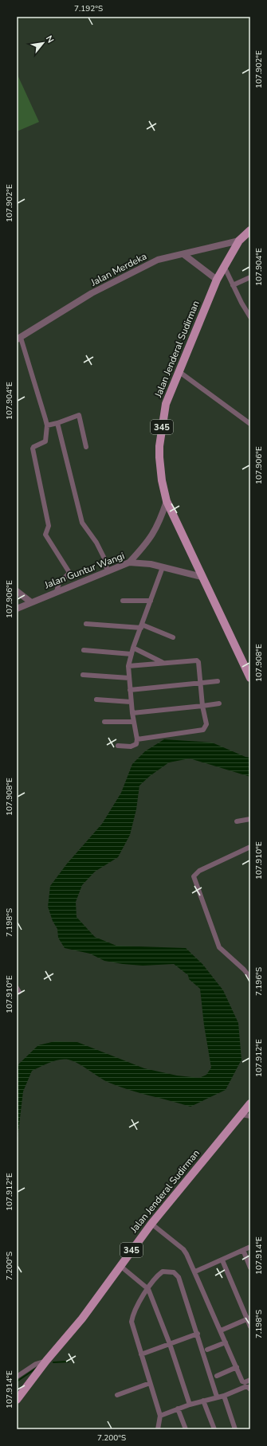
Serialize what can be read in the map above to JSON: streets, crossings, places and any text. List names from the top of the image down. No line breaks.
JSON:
{"streets":{"main road":["Jalan Jenderal Sudirman","345"],"street":["Jalan Merdeka","Jalan Guntur Wangi"]},"crossings":[["Jalan Merdeka","Jalan Jenderal Sudirman"],["Jalan Jenderal Sudirman","Jalan Guntur Wangi"]],"north":"top right","coordinates":["7.192°S","107.902°E","107.904°E","107.906°E","107.908°E","107.910°E","7.198°S","7.196°S","107.912°E","107.914°E","7.200°S"]}
